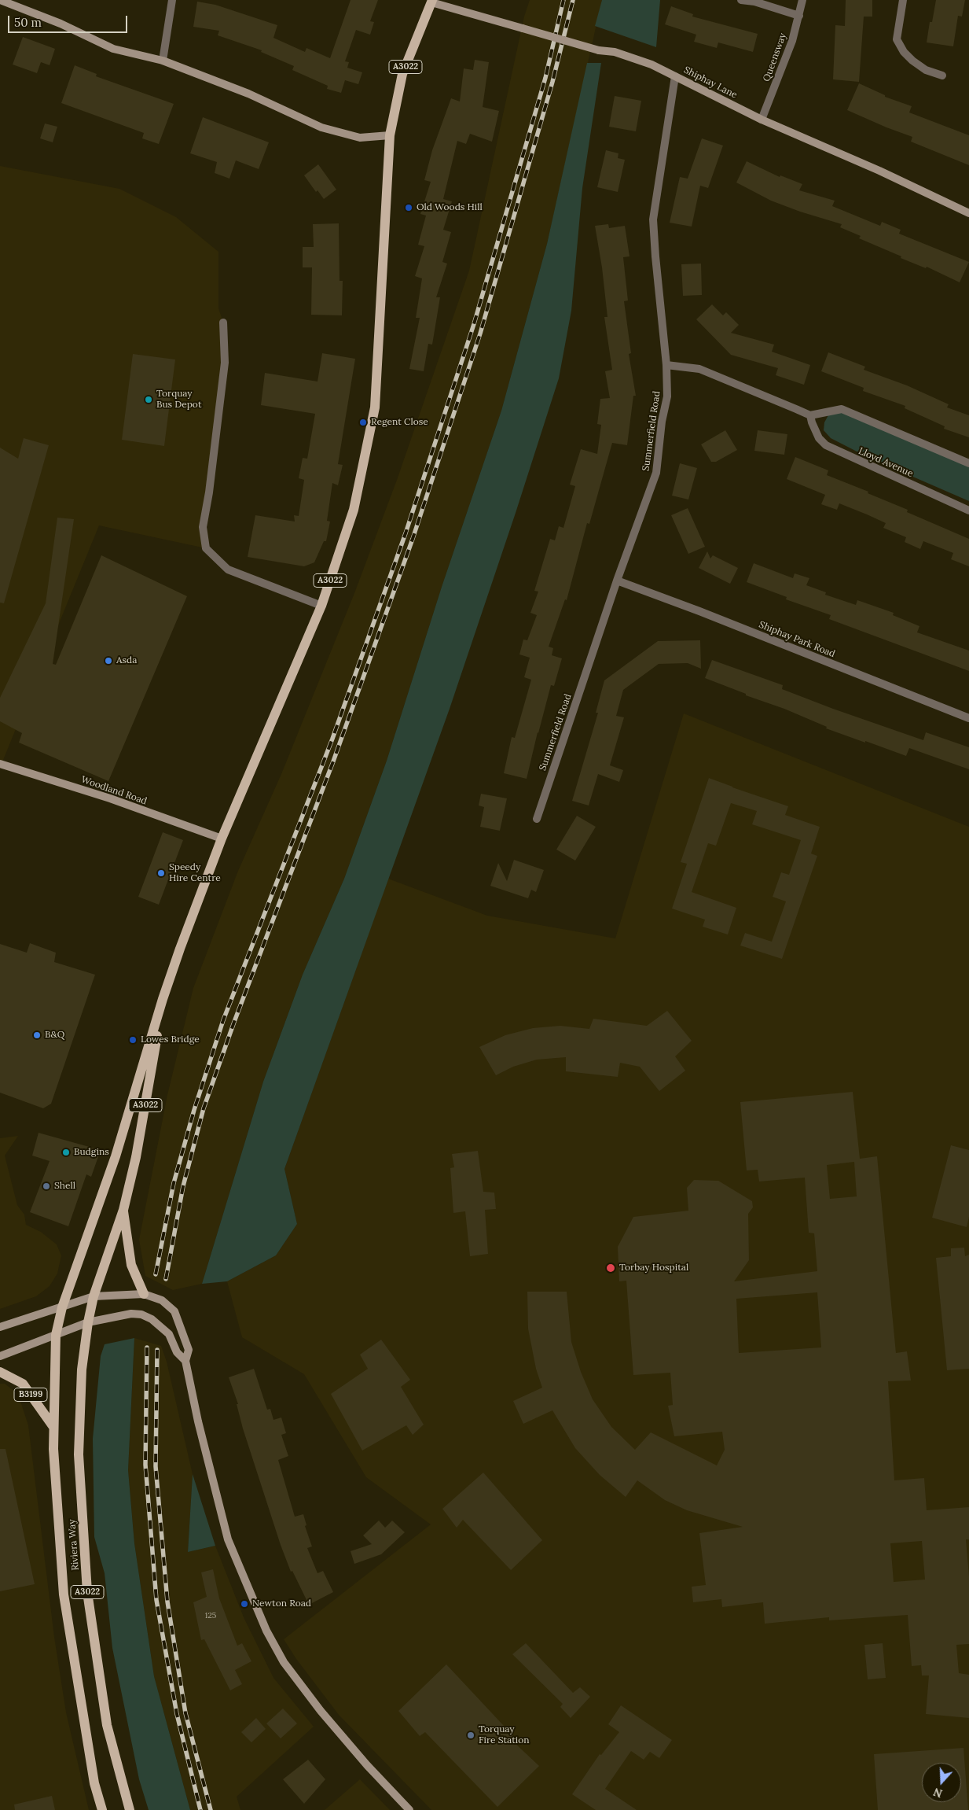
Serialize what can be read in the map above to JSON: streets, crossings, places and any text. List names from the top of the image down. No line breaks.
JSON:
{"streets":{"main road":["A3022","B3199","Riviera Way"],"street":["Queensway","Shiphay Lane","Summerfield Road","Lloyd Avenue","Shiphay Park Road","Woodland Road"]},"crossings":[["Queensway","Shiphay Lane"],["A3022","Shiphay Lane"],["A3022","Woodland Road"],["A3022","Riviera Way"],["Shiphay Lane","Summerfield Road"],["Summerfield Road","Shiphay Park Road"],["B3199","Riviera Way"]],"places":["Old Woods Hill","Torquay Bus Depot","Regent Close","Asda","Speedy Hire Centre","B&Q","Lowes Bridge","Budgins","Shell","Torbay Hospital","Newton Road","Torquay Fire Station"],"house_numbers":["125"],"scale_bar":"50 m","north":"bottom"}
